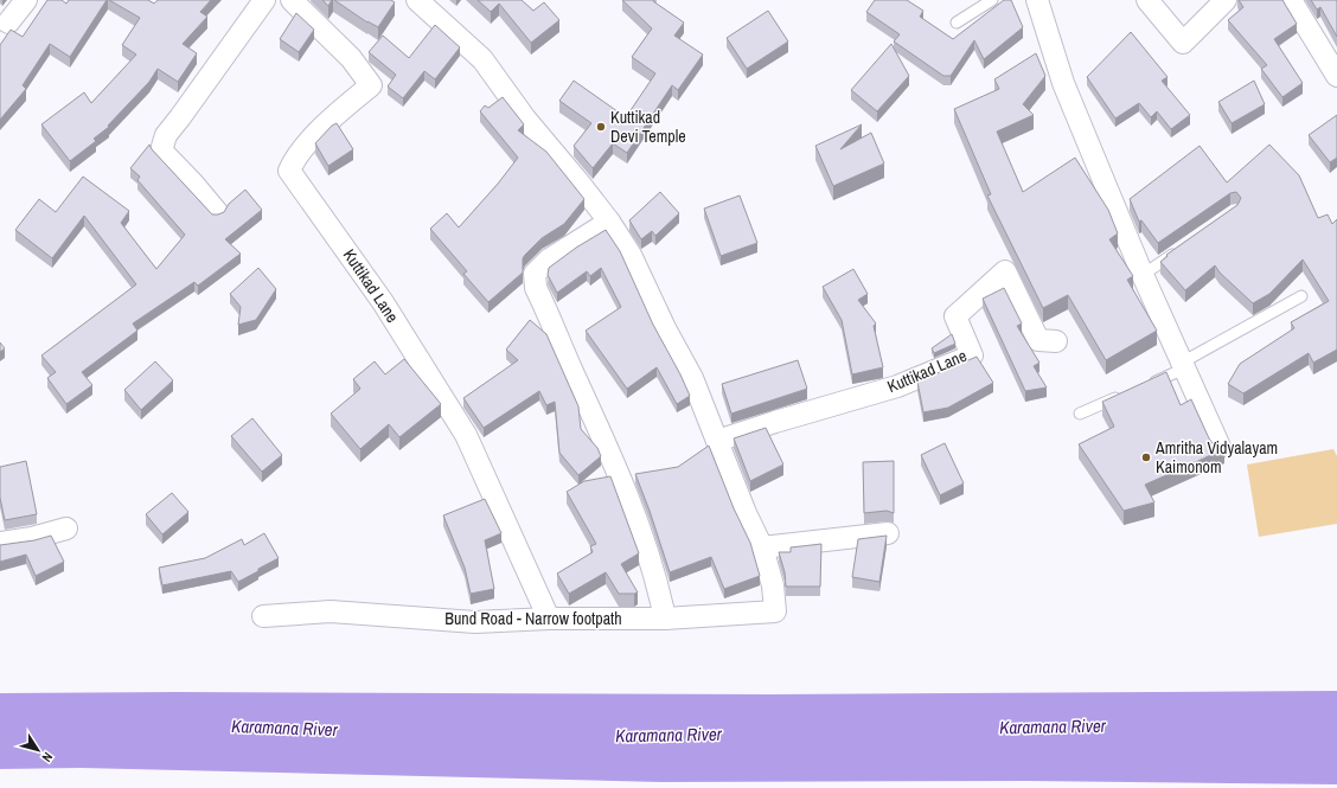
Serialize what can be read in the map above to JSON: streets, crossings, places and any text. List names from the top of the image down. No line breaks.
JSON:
{"streets":{"street":["Kuttikad Lane","Bund Road - Narrow footpath"]},"crossings":[["Kuttikad Lane","Bund Road - Narrow footpath"]],"water":["Karamana River"],"places":["Kuttikad Devi Temple","Amritha Vidyalayam Kaimonom"],"north":"bottom right"}
